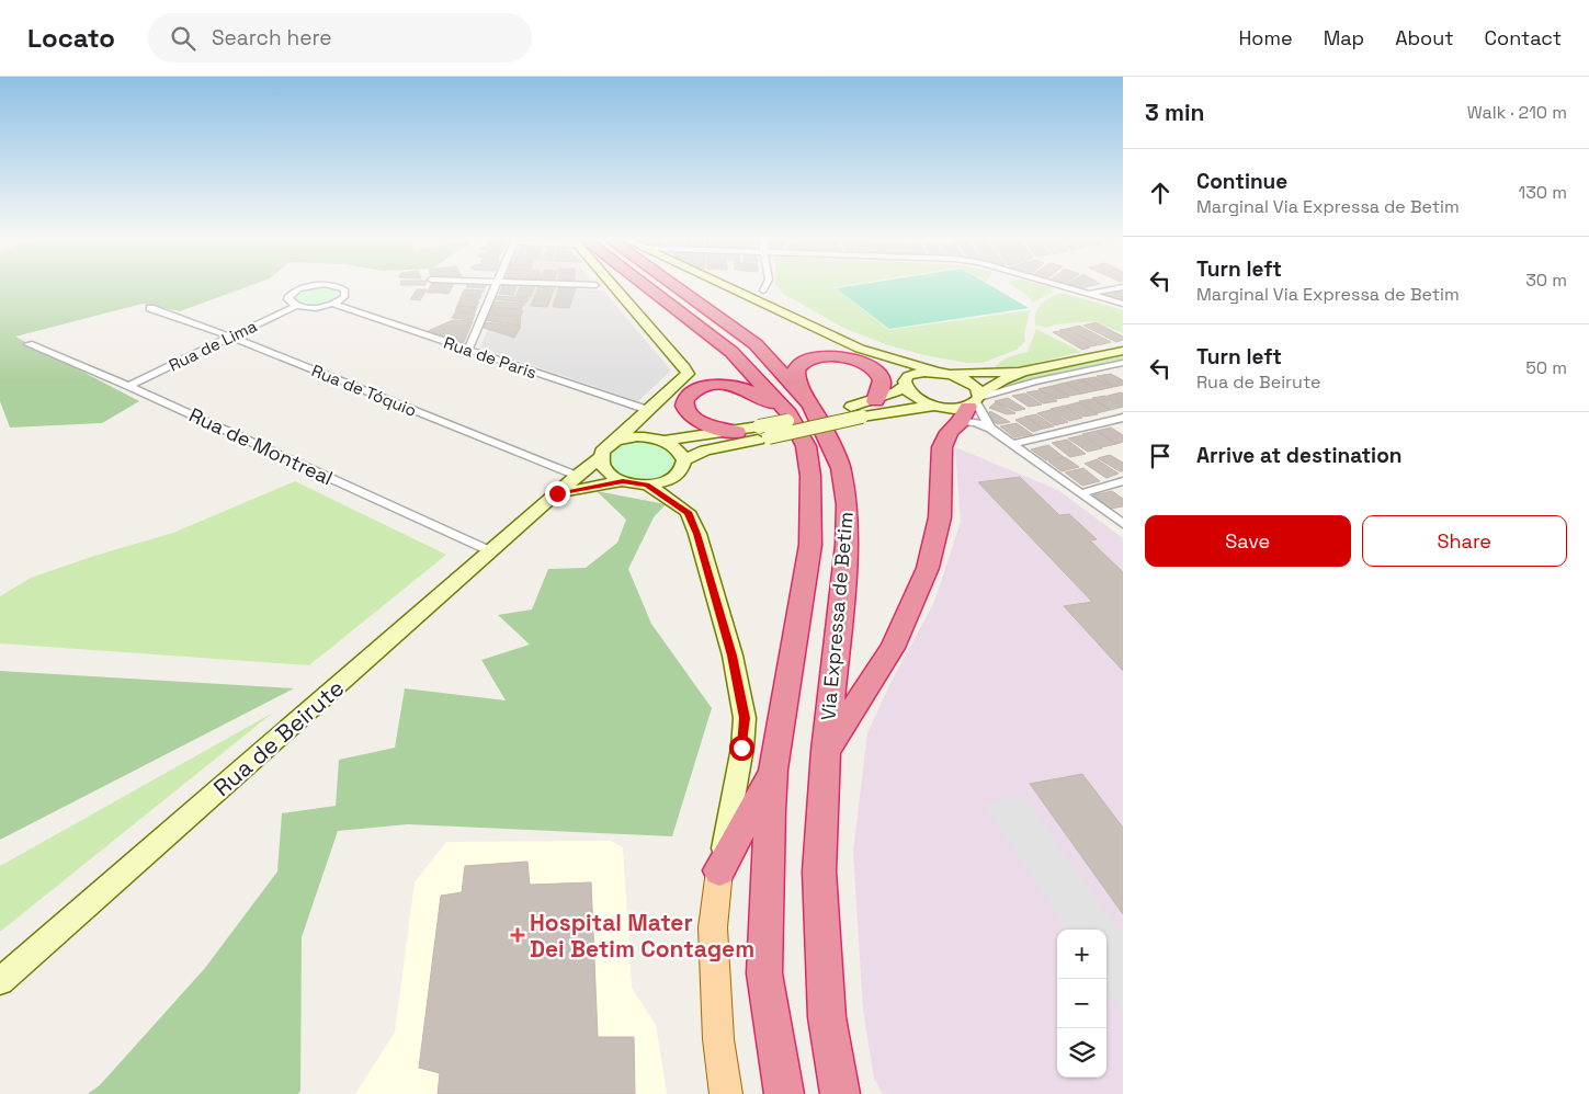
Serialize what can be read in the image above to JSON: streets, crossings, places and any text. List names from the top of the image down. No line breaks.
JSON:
{"streets":{"highway":["Via Expressa de Betim"],"street":["Rua de Lima","Rua de Paris","Rua de Tóquio","Rua de Montreal","Rua de Beirute"]},"crossings":[["Rua de Lima","Rua de Tóquio"],["Rua de Lima","Rua de Montreal"],["Rua de Tóquio","Rua de Beirute"],["Rua de Montreal","Rua de Beirute"]],"places":{"health":["Hospital Mater Dei Betim Contagem"]},"page":{"header":"Locato","search":"Search here","nav":["Home","Map","About","Contact"],"heading":["3 min","Walk · 210 m"],"list":[["Continue","Marginal Via Expressa de Betim","130 m"],["Turn left","Marginal Via Expressa de Betim","30 m"],["Turn left","Rua de Beirute","50 m"],"Arrive at destination"],"buttons":["Save","Share"],"map_buttons":["+","−"]}}
